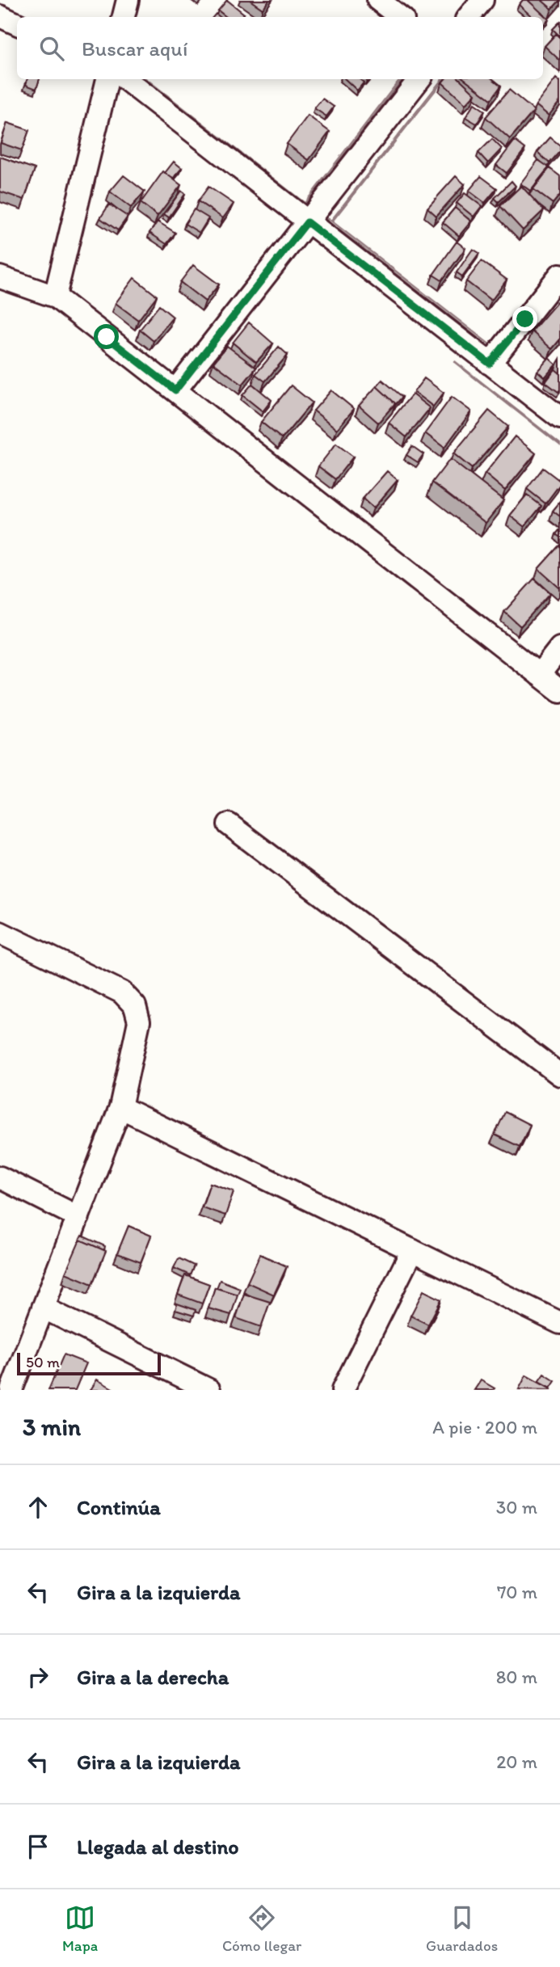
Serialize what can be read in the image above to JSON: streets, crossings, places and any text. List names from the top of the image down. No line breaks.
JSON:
{"scale_bar":"50 m","page":{"search":"Buscar aquí","scale":"50 m","heading":["3 min","A pie · 200 m"],"list":[["Continúa","30 m"],["Gira a la izquierda","70 m"],["Gira a la derecha","80 m"],["Gira a la izquierda","20 m"],"Llegada al destino"],"nav":["Mapa","Cómo llegar","Guardados"]}}
